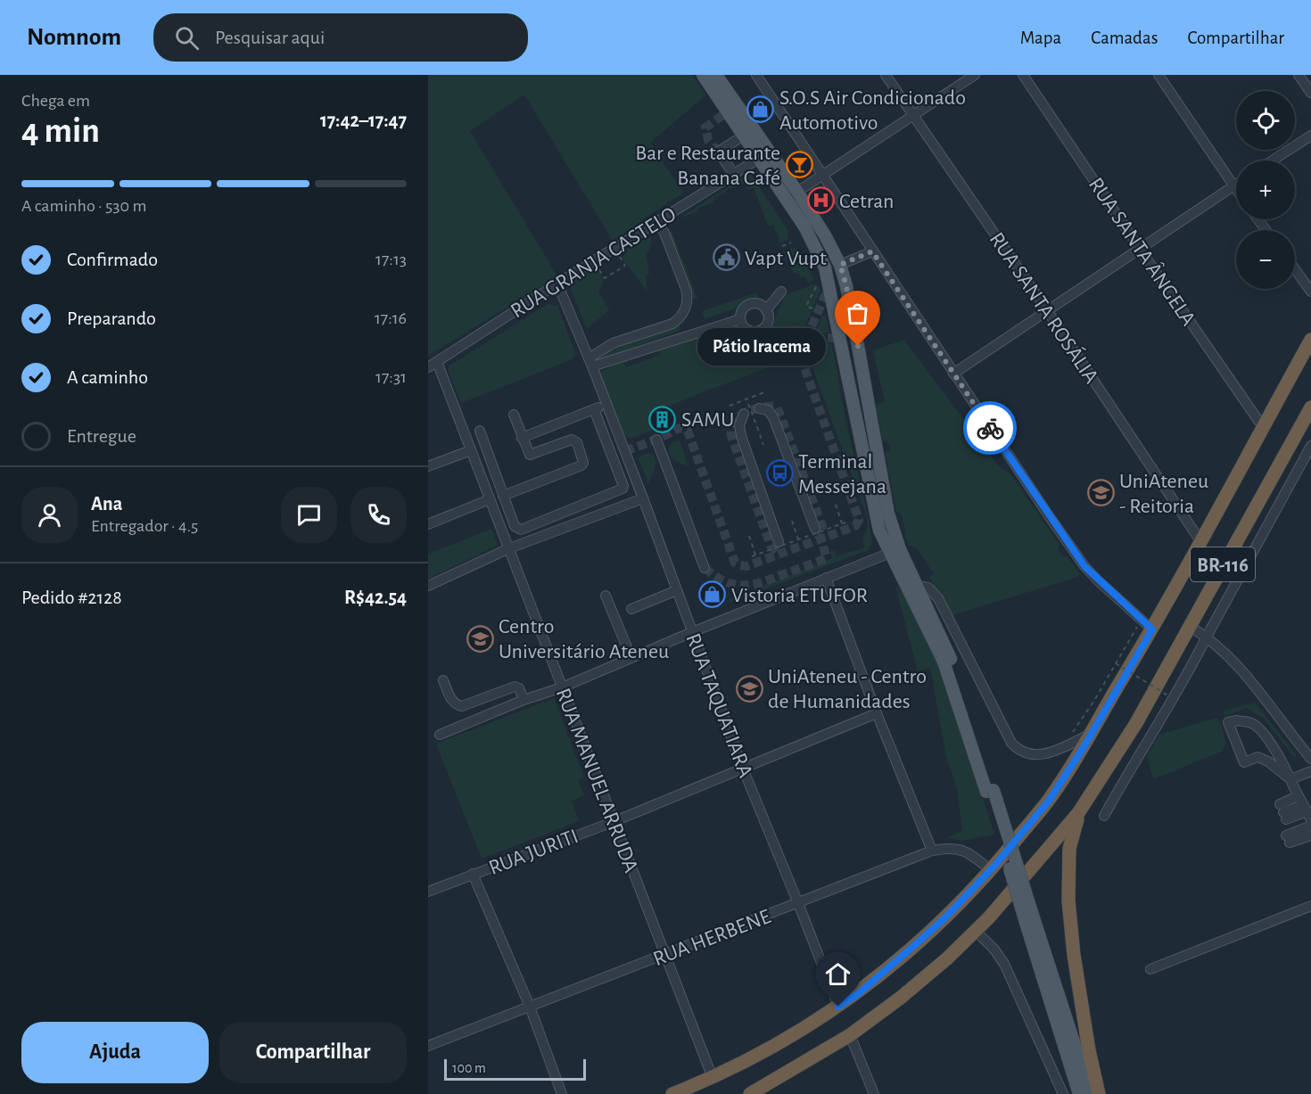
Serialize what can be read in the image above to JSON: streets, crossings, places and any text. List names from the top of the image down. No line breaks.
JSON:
{"streets":{"highway":["BR-116"],"street":["RUA SANTA ÂNGELA","RUA GRANJA CASTELO","RUA SANTA ROSÁLIA","RUA TAQUATIARA","RUA MANUEL ARRUDA","RUA JURITI","RUA HERBENE"]},"crossings":[["RUA SANTA ÂNGELA","BR-116"],["RUA GRANJA CASTELO","RUA TAQUATIARA"],["RUA GRANJA CASTELO","RUA MANUEL ARRUDA"],["RUA SANTA ROSÁLIA","BR-116"],["BR-116","RUA TAQUATIARA"],["BR-116","RUA MANUEL ARRUDA"],["BR-116","RUA HERBENE"],["RUA TAQUATIARA","RUA JURITI"],["RUA TAQUATIARA","RUA HERBENE"],["RUA MANUEL ARRUDA","RUA JURITI"],["RUA MANUEL ARRUDA","RUA HERBENE"]],"places":{"shop":["S.O.S Air Condicionado Automotivo","Vistoria ETUFOR"],"bar":["Bar e Restaurante Banana Café"],"hospital":["Cetran"],"public building":["Vapt Vupt"],"other":["Pátio Iracema"],"building":["SAMU"],"bus stop":["Terminal Messejana"],"school or university":["UniAteneu - Reitoria","Centro Universitário Ateneu","UniAteneu - Centro de Humanidades"]},"scale_bar":"100 m","page":{"header":"Nomnom","search":"Pesquisar aqui","nav":["Mapa","Camadas","Compartilhar"],"heading":["4 min","Chega em","17:42–17:47"],"panel":["Ana","Entregador · 4.5","Pedido #2128","R$42.54"],"map_buttons":["+","−"],"bar":"A caminho · 530 m","list":[["Confirmado","17:13"],["Preparando","17:16"],["A caminho","17:31"],"Entregue"],"bubble":"Pátio Iracema","buttons":["Ajuda","Compartilhar"],"scale":"100 m"}}
